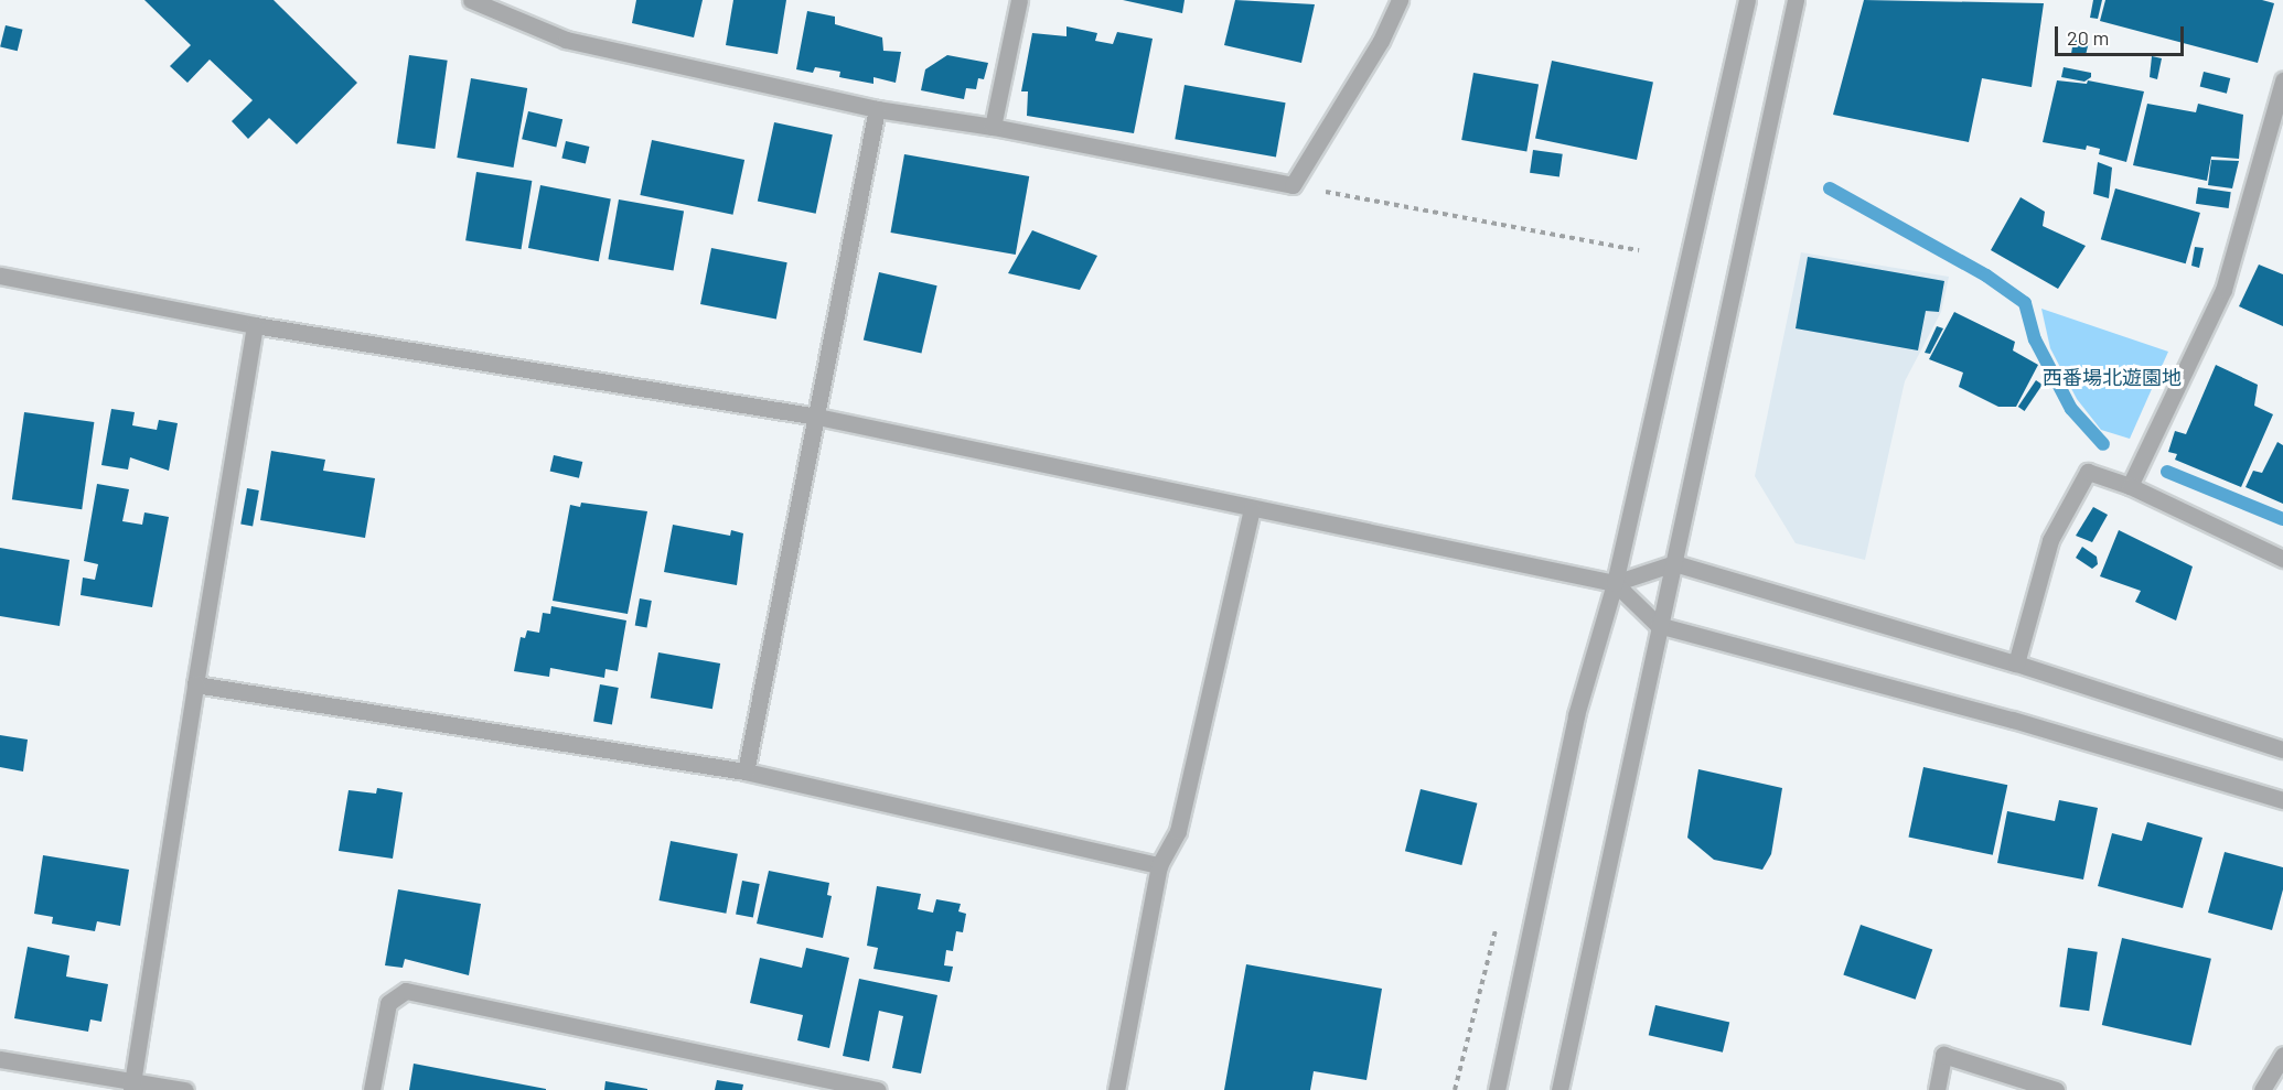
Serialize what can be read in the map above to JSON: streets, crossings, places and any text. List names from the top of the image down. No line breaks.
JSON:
{"parks":["西番場北遊園地"],"scale_bar":"20 m"}
